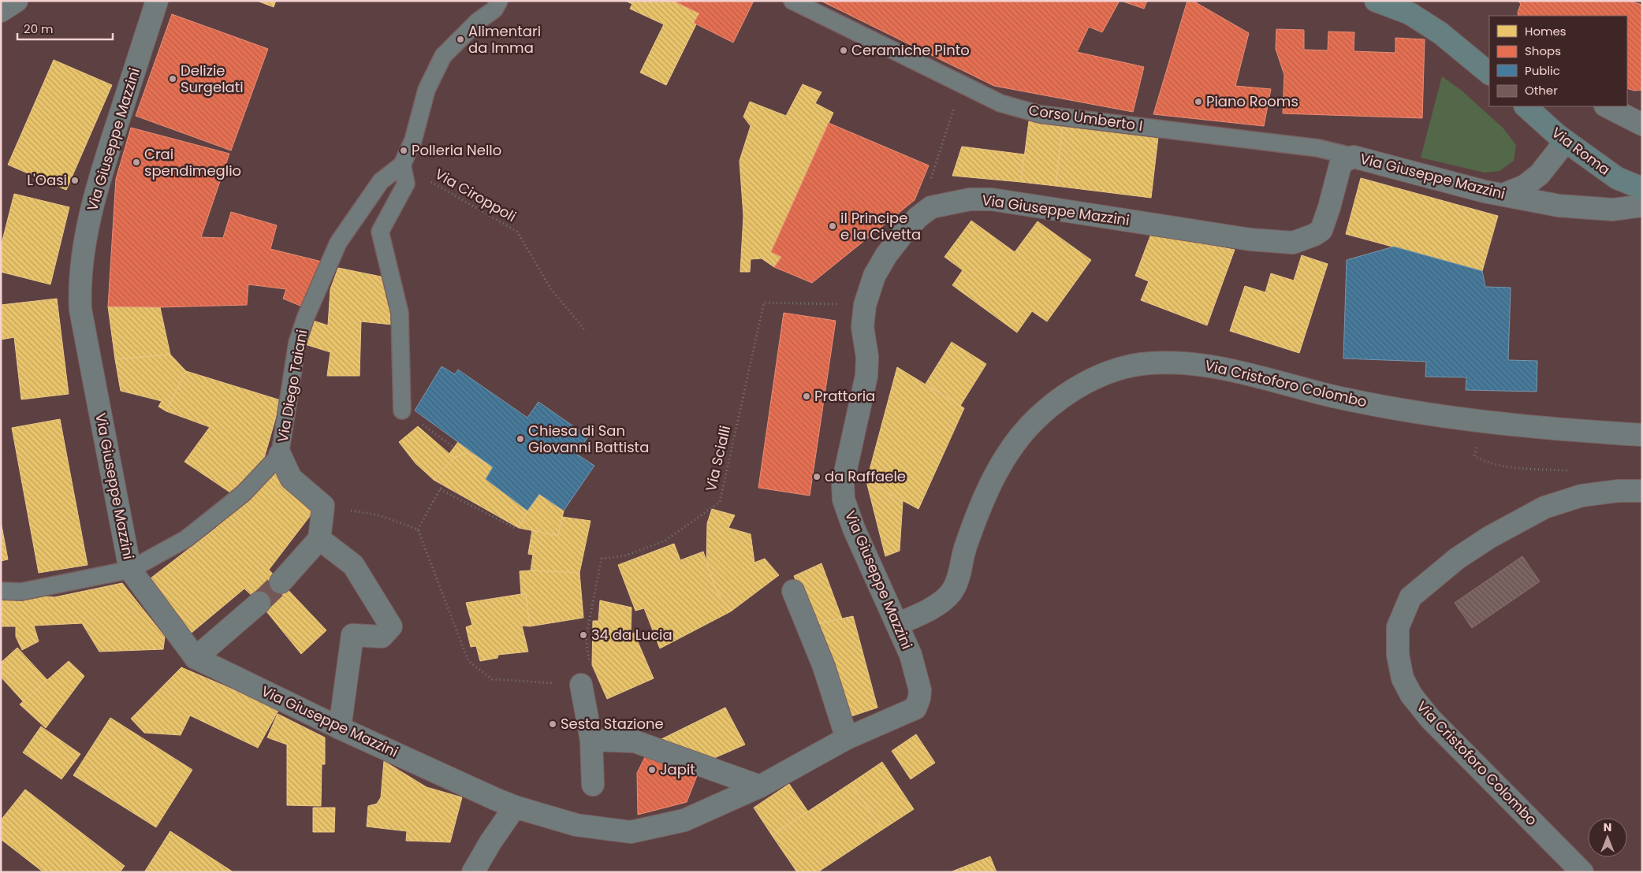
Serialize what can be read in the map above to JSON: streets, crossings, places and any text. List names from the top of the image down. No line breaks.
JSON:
{"streets":{"main road":["Via Roma"],"street":["Via Giuseppe Mazzini","Via Cristoforo Colombo"],"lane":["Corso Umberto I","Via Diego Taiani"],"path":["Via Ciroppoli","Via Scialli"]},"crossings":[["Corso Umberto I","Via Giuseppe Mazzini"],["Via Giuseppe Mazzini","Via Cristoforo Colombo"],["Via Giuseppe Mazzini","Via Diego Taiani"],["Via Giuseppe Mazzini","Via Scialli"],["Via Ciroppoli","Via Diego Taiani"]],"places":["Alimentari da Imma","Ceramiche Pinto","Delizie Surgelati","Piano Rooms","Polleria Nello","Crai spendimeglio","L'Oasi","il Principe e la Civetta","Prattoria","Chiesa di San Giovanni Battista","da Raffaele","34 da Lucia","Sesta Stazione","Japit"],"legend":["Homes","Shops","Public","Other"],"scale_bar":"20 m","north":"top"}
